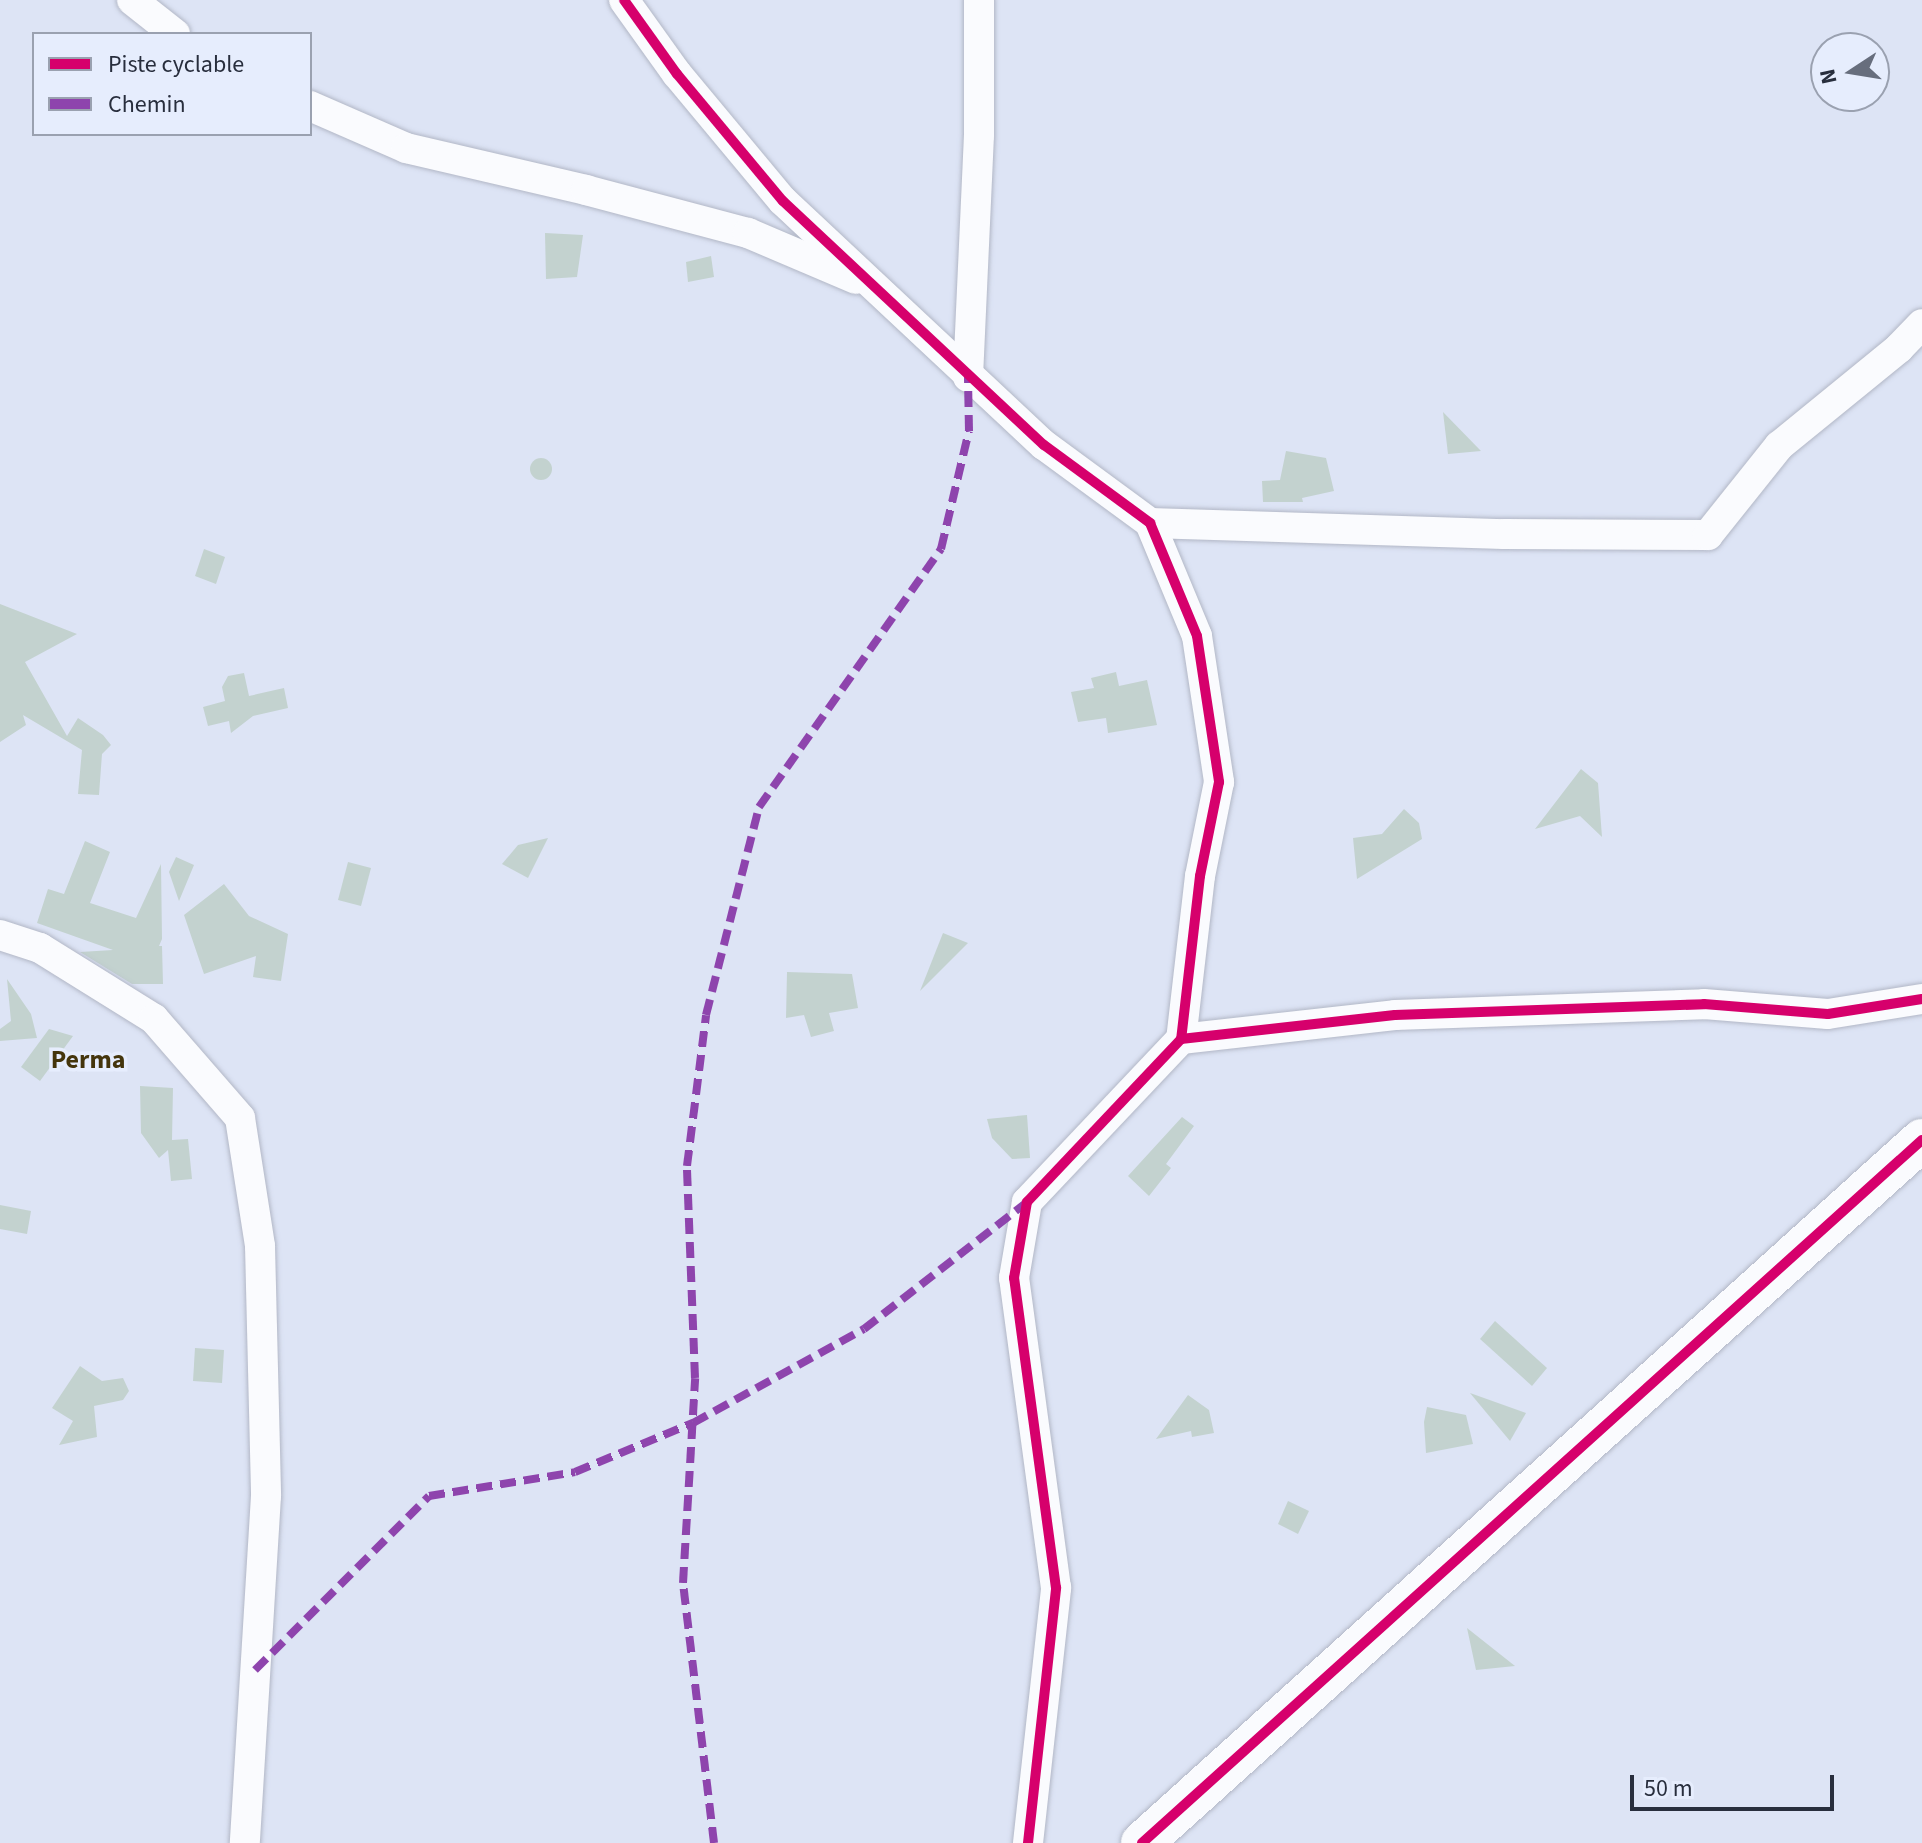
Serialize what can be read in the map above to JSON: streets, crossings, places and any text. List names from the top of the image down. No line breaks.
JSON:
{"districts":["Perma"],"legend":["Piste cyclable","Chemin"],"scale_bar":"50 m","north":"left"}
